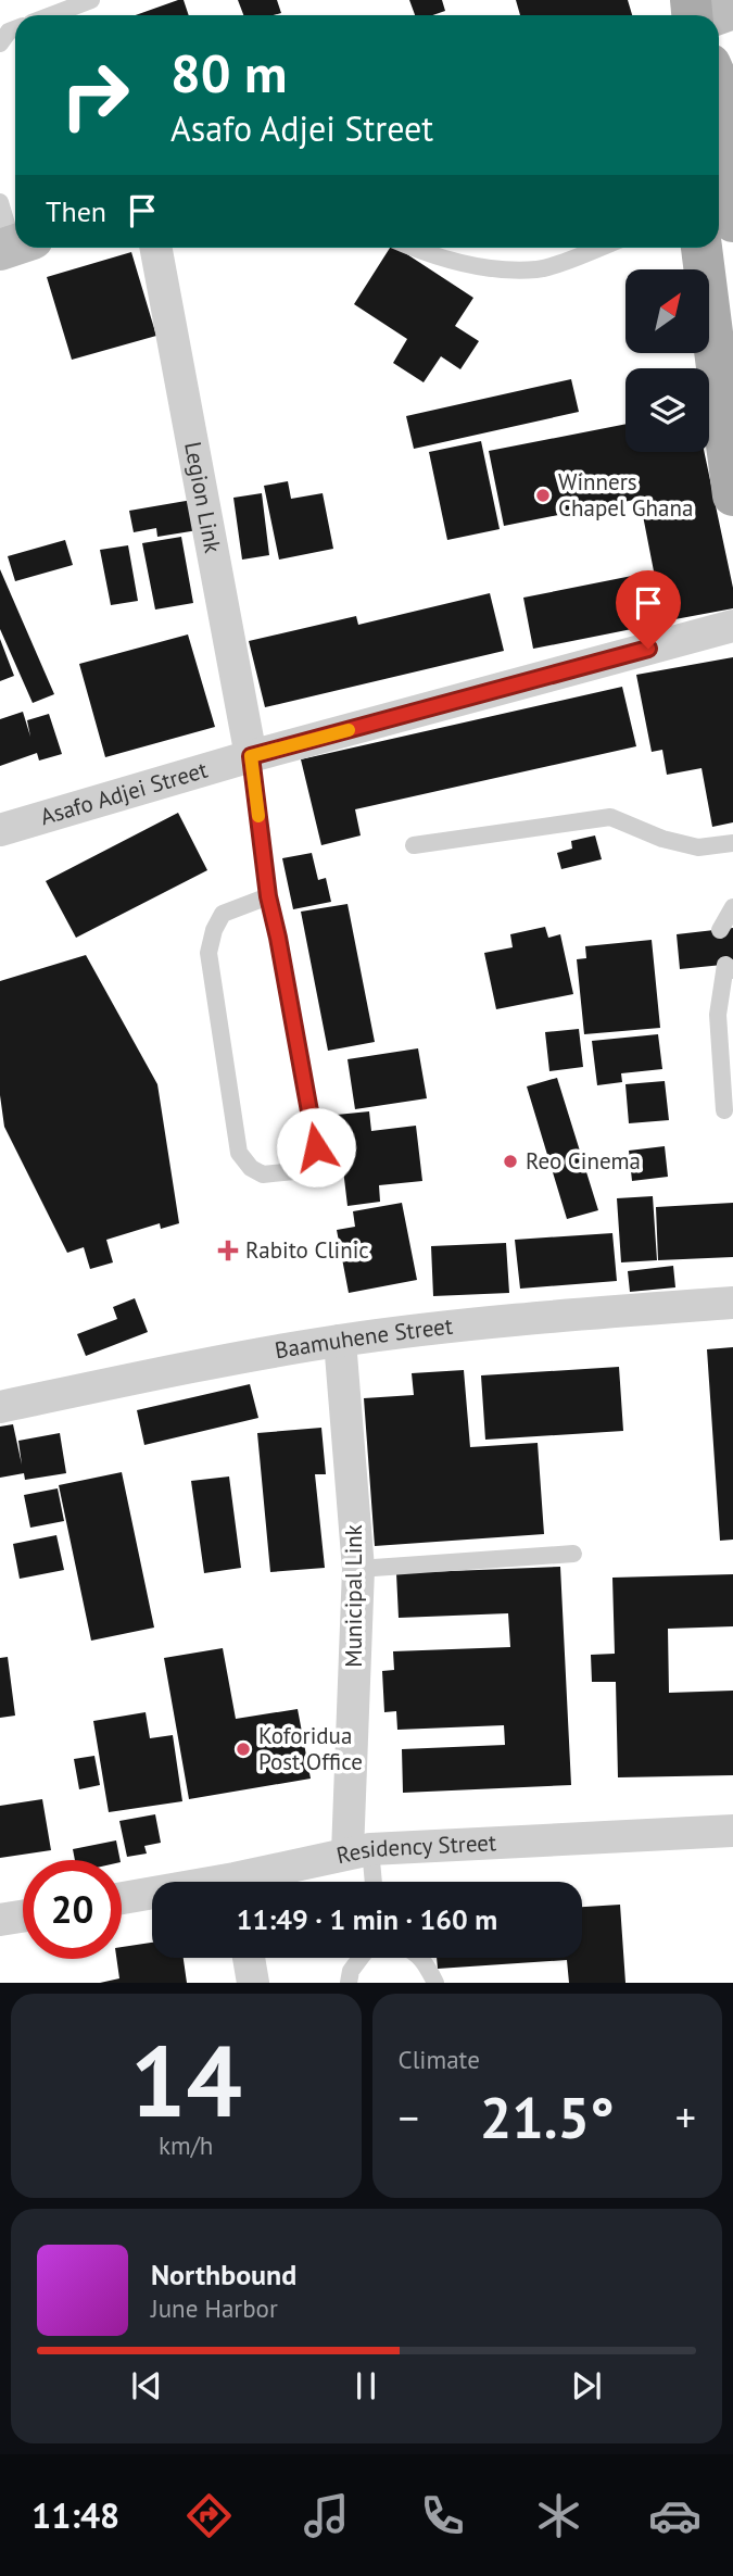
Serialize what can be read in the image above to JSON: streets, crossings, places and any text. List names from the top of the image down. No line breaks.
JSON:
{"streets":{"street":["Legion Link","Asafo Adjei Street","Baamuhene Street","Municipal Link","Residency Street"]},"crossings":[["Legion Link","Asafo Adjei Street"],["Baamuhene Street","Municipal Link"],["Municipal Link","Residency Street"]],"places":{"other":["Winners Chapel Ghana","Reo Cinema","Koforidua Post Office"],"health":["Rabito Clinic"]},"north":"top right","page":{"turn":["80 m","Asafo Adjei Street"],"then":"Then","limit":"20","trip":"11:49 · 1 min · 160 m","tile":[["14","km/h"],"Climate"],"heat":["−","21.5°","+"],"song":["Northbound","June Harbor"],"tabs":"11:48"}}
